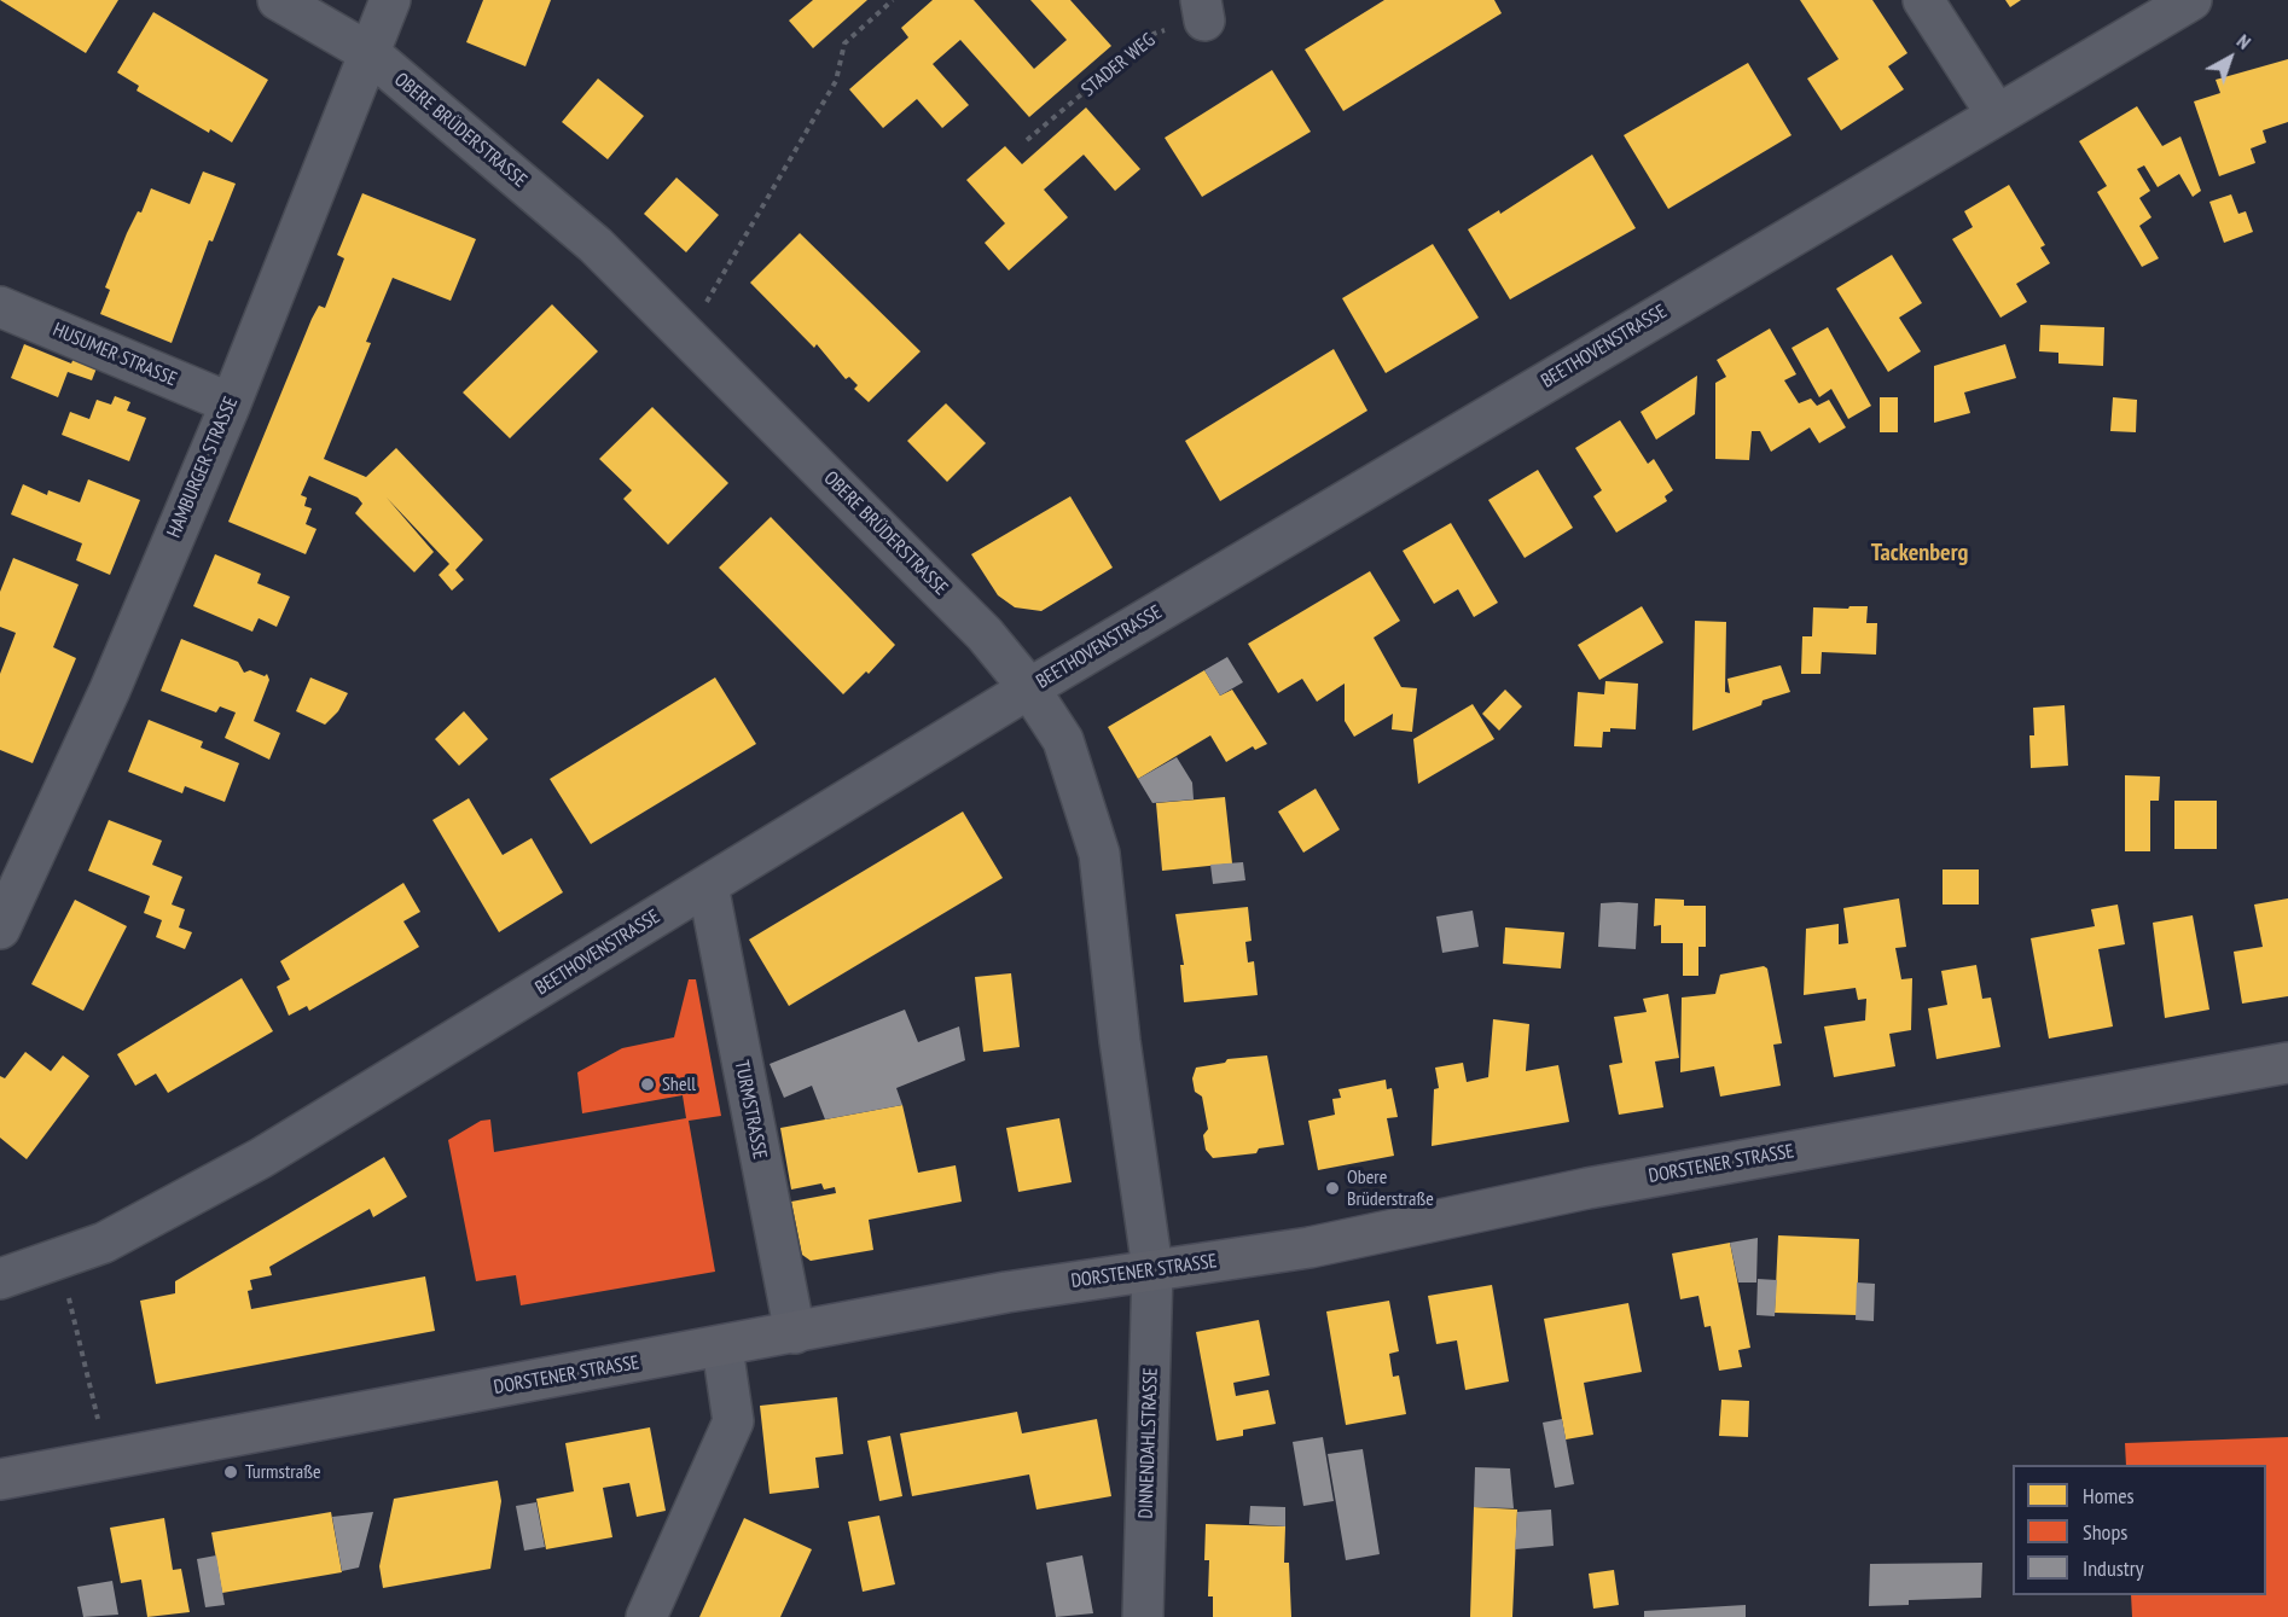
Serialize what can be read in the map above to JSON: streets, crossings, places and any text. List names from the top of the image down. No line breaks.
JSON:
{"streets":{"main road":["DORSTENER STRASSE"],"street":["OBERE BRÜDERSTRASSE","BEETHOVENSTRASSE","HUSUMER STRASSE","HAMBURGER STRASSE","TURMSTRASSE","DINNENDAHLSTRASSE"],"path":["STADER WEG"]},"crossings":[["OBERE BRÜDERSTRASSE","BEETHOVENSTRASSE"],["OBERE BRÜDERSTRASSE","HAMBURGER STRASSE"],["OBERE BRÜDERSTRASSE","DORSTENER STRASSE"],["OBERE BRÜDERSTRASSE","DINNENDAHLSTRASSE"],["BEETHOVENSTRASSE","TURMSTRASSE"],["HUSUMER STRASSE","HAMBURGER STRASSE"],["TURMSTRASSE","DORSTENER STRASSE"],["DORSTENER STRASSE","DINNENDAHLSTRASSE"]],"districts":["Tackenberg"],"places":["Shell","Obere Brüderstraße","Turmstraße"],"legend":["Homes","Shops","Industry"],"north":"top right"}
